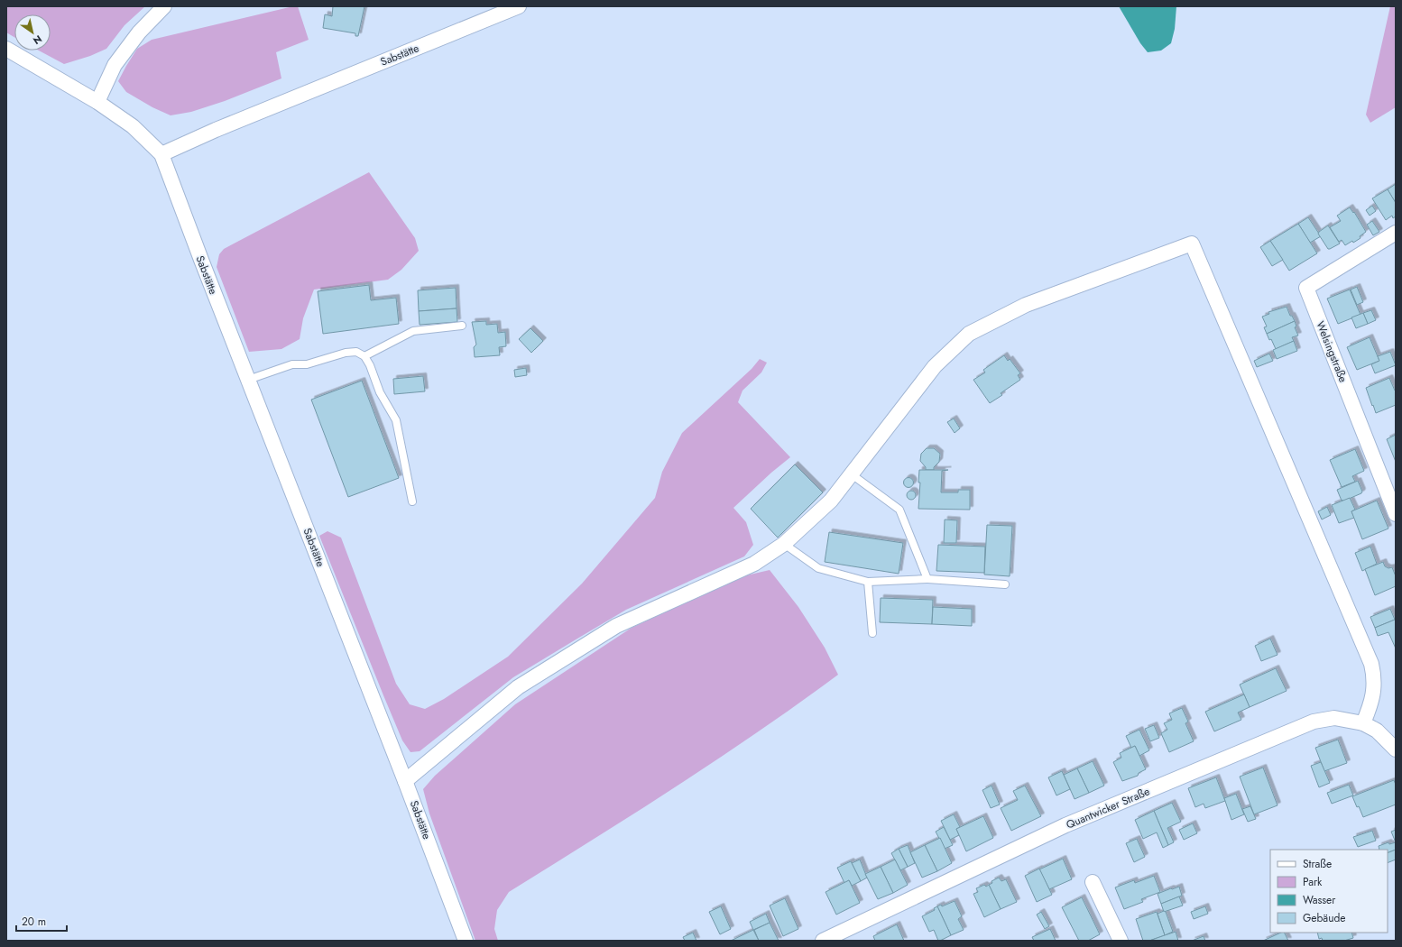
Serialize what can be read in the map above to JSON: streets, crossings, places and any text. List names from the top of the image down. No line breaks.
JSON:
{"streets":{"street":["Sabstätte","Welsingstraße","Quantwicker Straße"]},"legend":["Straße","Park","Wasser","Gebäude"],"scale_bar":"20 m","north":"bottom right"}
